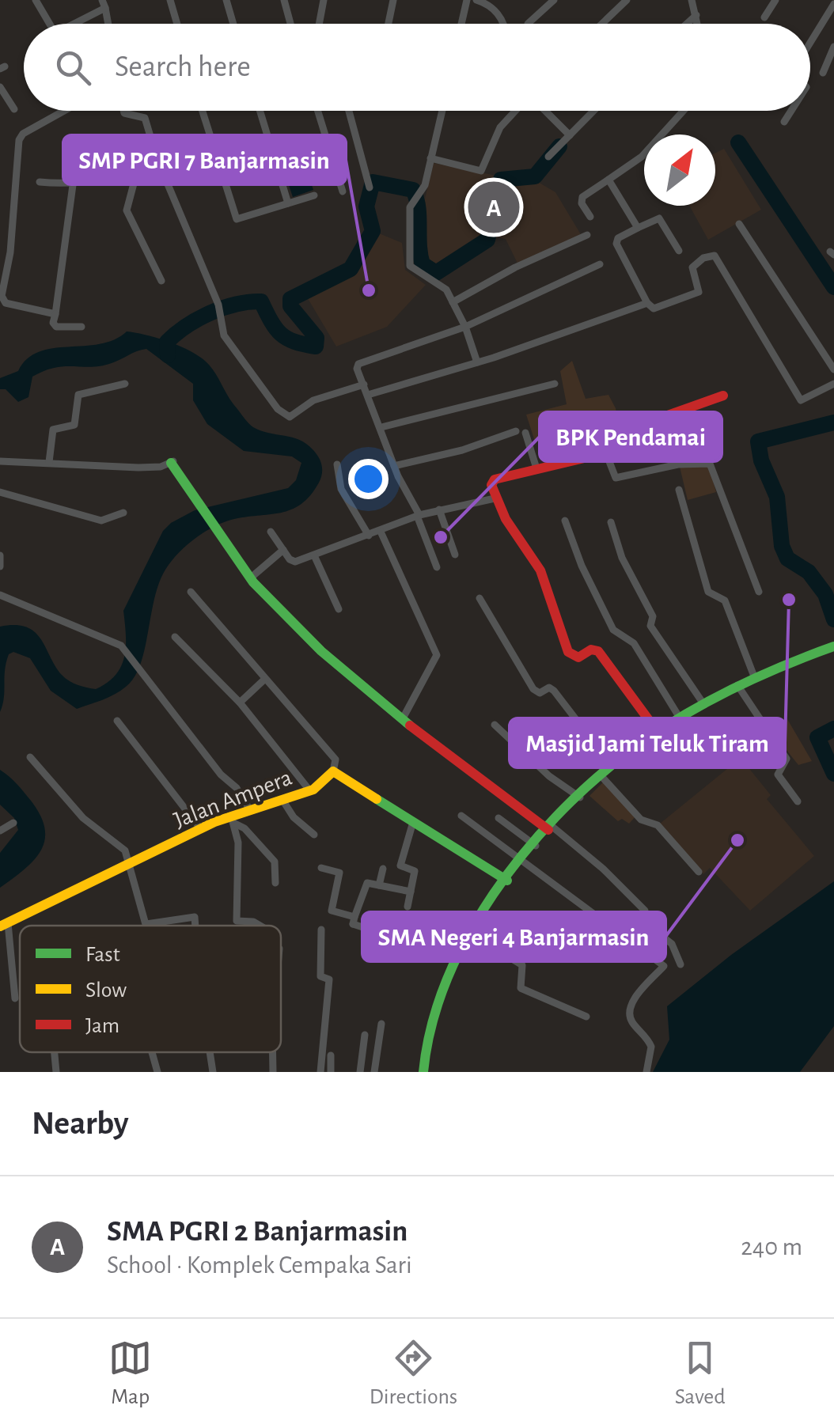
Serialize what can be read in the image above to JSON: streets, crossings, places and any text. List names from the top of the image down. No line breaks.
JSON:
{"streets":{"street":["Jalan Ampera"]},"places":["SMP PGRI 7 Banjarmasin","BPK Pendamai","Masjid Jami Teluk Tiram","SMA Negeri 4 Banjarmasin"],"legend":["Fast","Slow","Jam"],"north":"top right","page":{"search":"Search here","pins":"A","heading":"Nearby","list":[{"mark":"A","name":"SMA PGRI 2 Banjarmasin","note":"School · Komplek Cempaka Sari","value":"240 m"}],"nav":["Map","Directions","Saved"]}}
